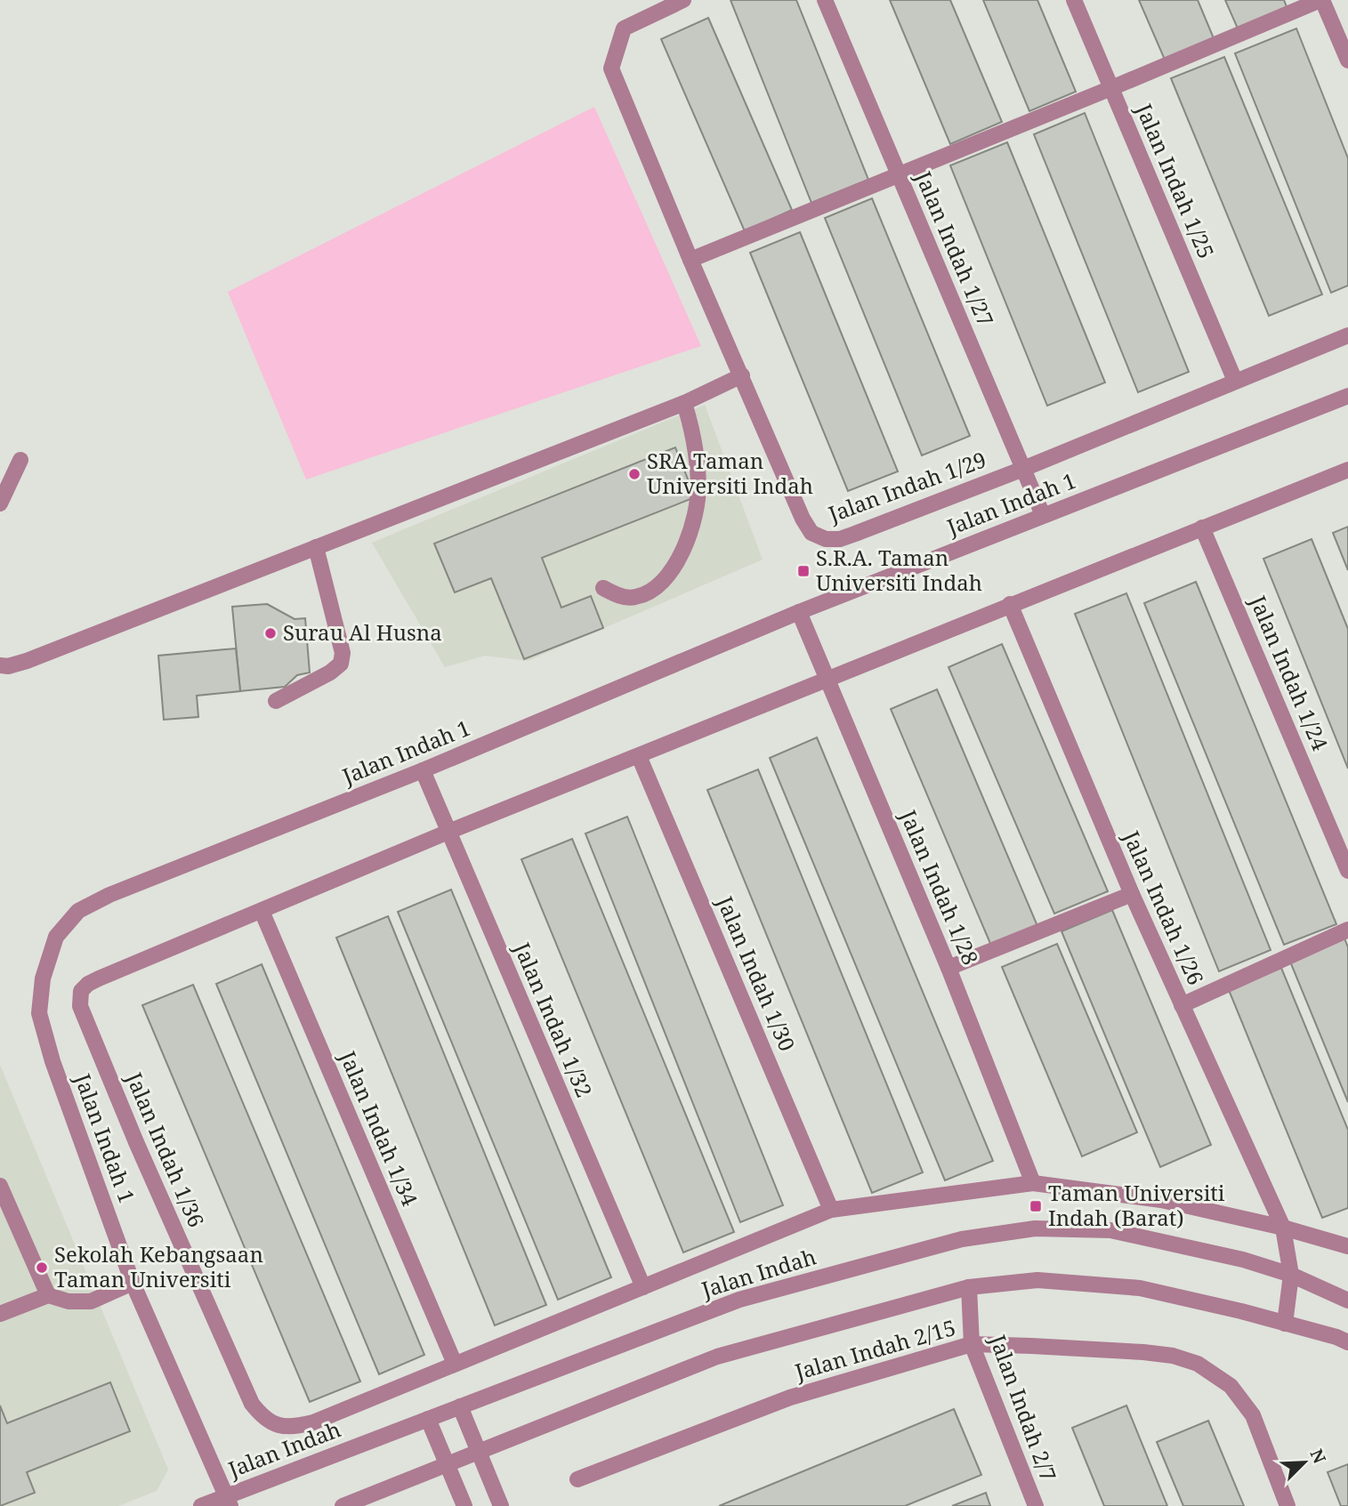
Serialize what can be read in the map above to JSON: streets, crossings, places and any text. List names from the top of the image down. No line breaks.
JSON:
{"streets":{"street":["Jalan Indah 1/25","Jalan Indah 1/27","Jalan Indah 1/29","Jalan Indah 1","Jalan Indah 1/24","Jalan Indah 1/28","Jalan Indah 1/26","Jalan Indah 1/30","Jalan Indah 1/32","Jalan Indah 1/34","Jalan Indah 1/36","Jalan Indah","Jalan Indah 2/15","Jalan Indah 2/7"]},"crossings":[["Jalan Indah 1/25","Jalan Indah 1/29"],["Jalan Indah 1/27","Jalan Indah 1/29"],["Jalan Indah 1/27","Jalan Indah 1"],["Jalan Indah 1","Jalan Indah 1/28"],["Jalan Indah 1","Jalan Indah 1/32"],["Jalan Indah 1","Jalan Indah"],["Jalan Indah 1/24","Jalan Indah 1/36"],["Jalan Indah 1/28","Jalan Indah 1/36"],["Jalan Indah 1/26","Jalan Indah 1/36"],["Jalan Indah 1/26","Jalan Indah"],["Jalan Indah 1/30","Jalan Indah 1/36"],["Jalan Indah 1/32","Jalan Indah 1/36"],["Jalan Indah 1/34","Jalan Indah 1/36"],["Jalan Indah 2/15","Jalan Indah 2/7"]],"places":{"other":["SRA Taman Universiti Indah","Surau Al Husna","Sekolah Kebangsaan Taman Universiti"],"transit":["S.R.A. Taman Universiti Indah","Taman Universiti Indah (Barat)"]},"north":"top right"}
